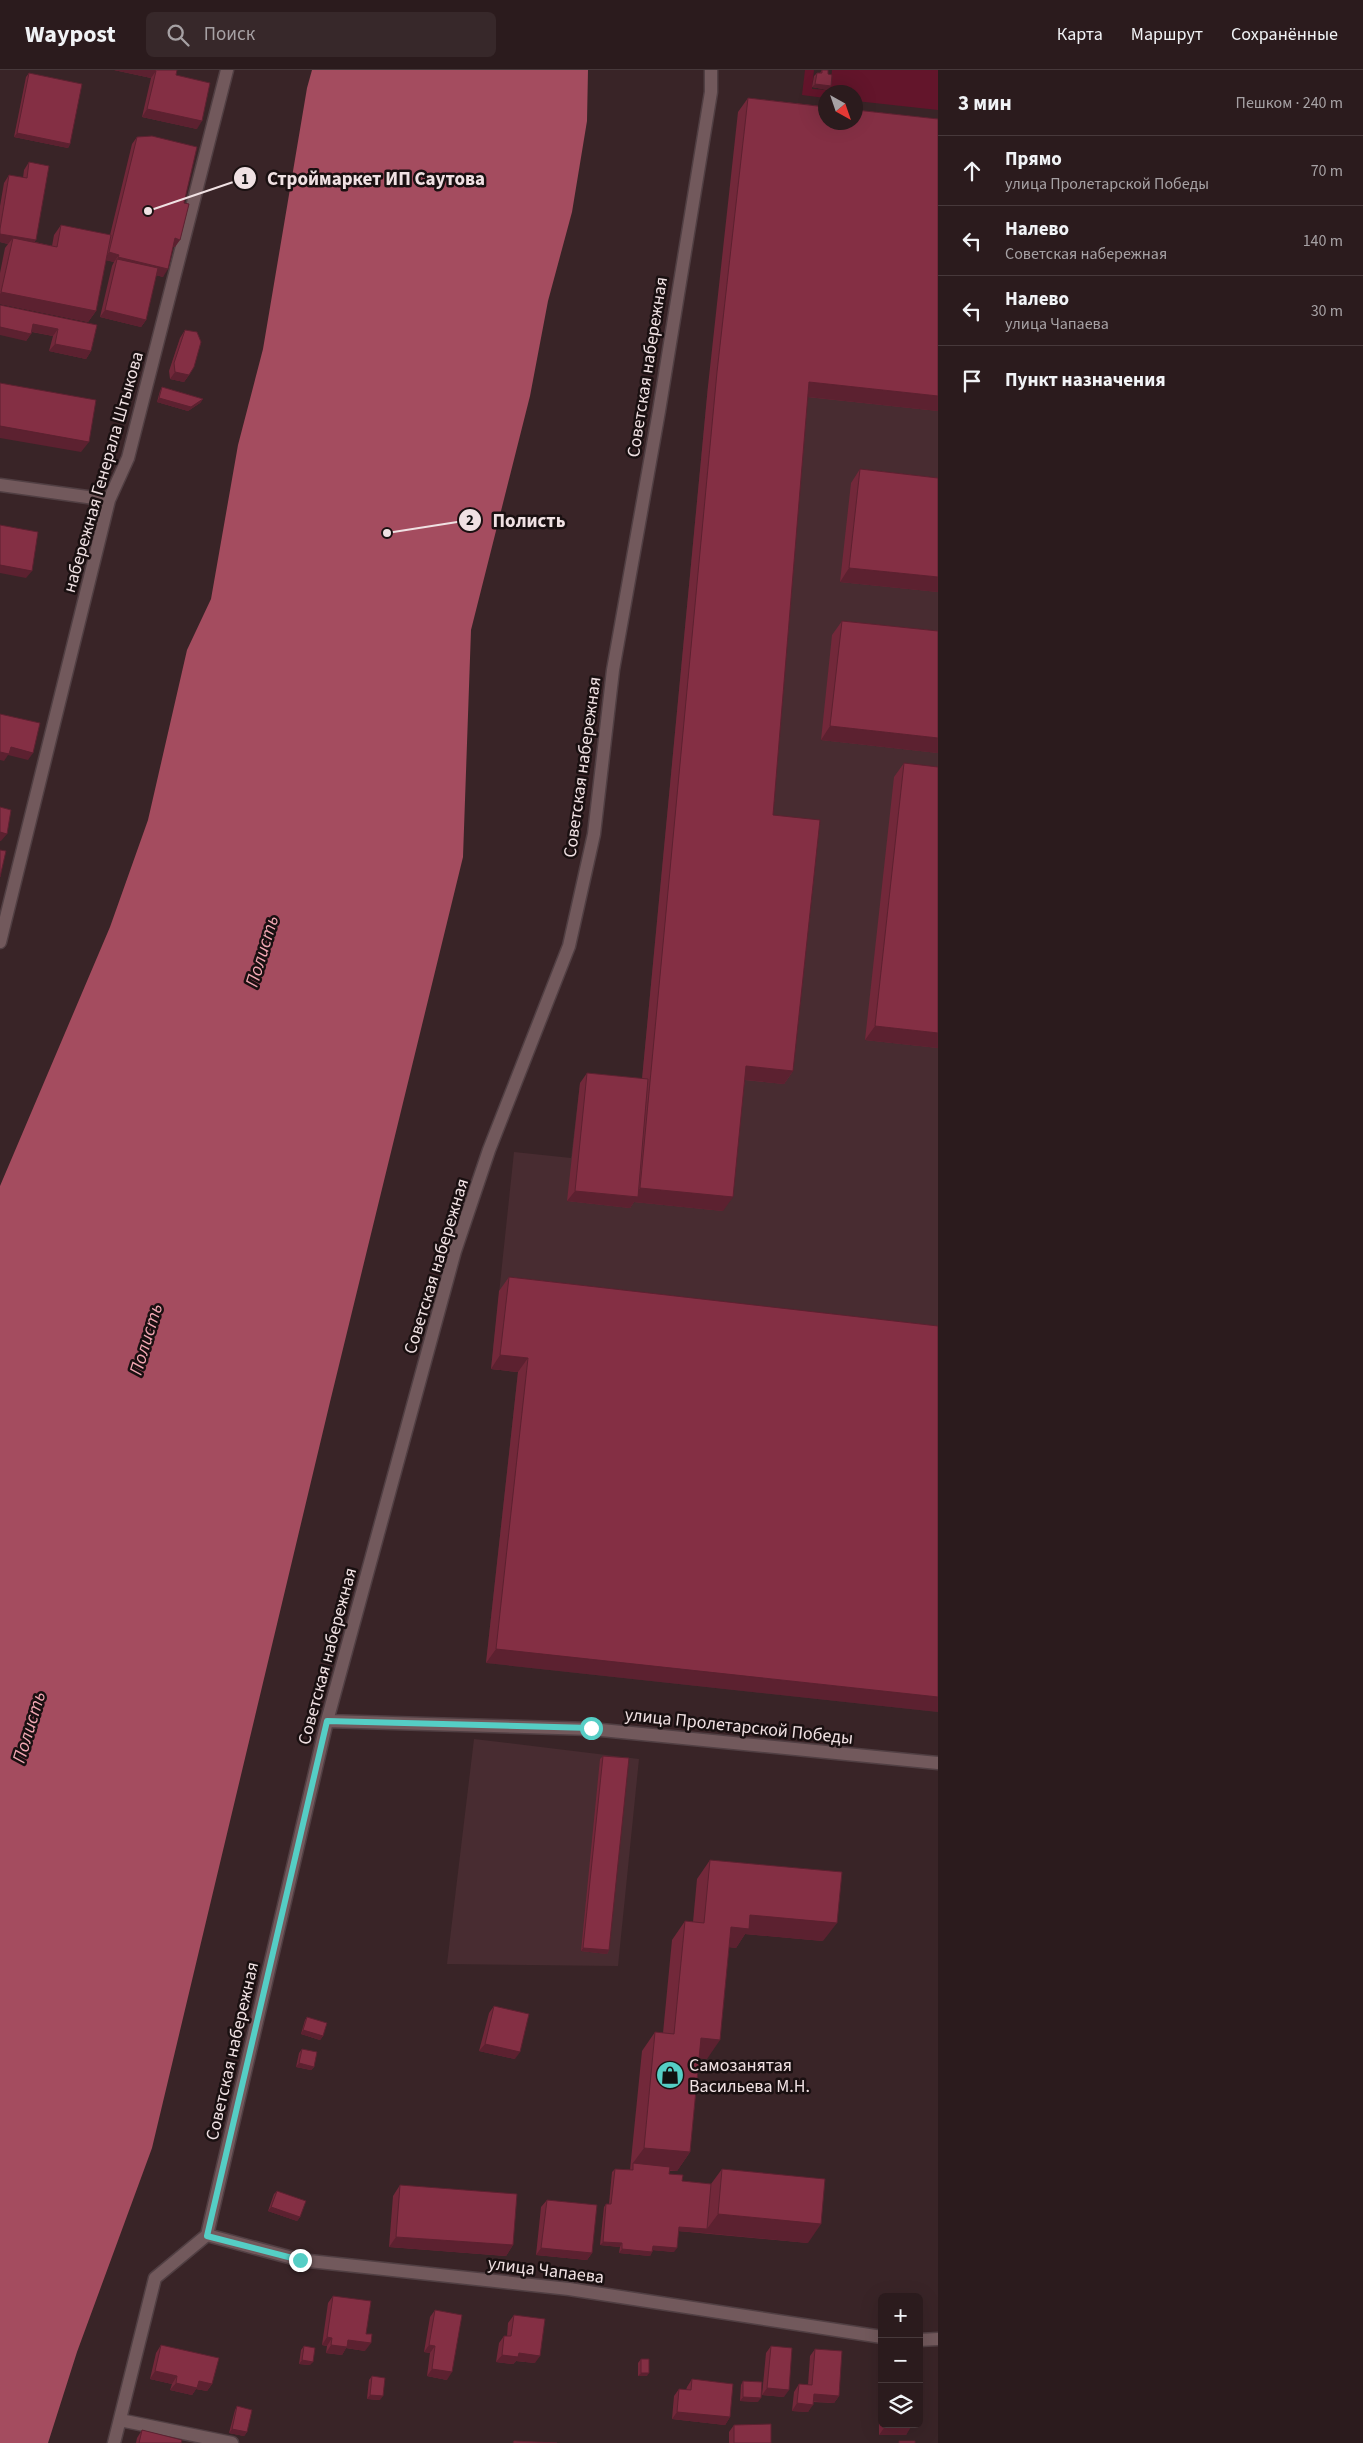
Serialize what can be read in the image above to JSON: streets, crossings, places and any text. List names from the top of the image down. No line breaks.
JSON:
{"streets":{"street":["Советская набережная","набережная Генерала Штыкова","улица Пролетарской Победы","улица Чапаева"]},"crossings":[["Советская набережная","улица Пролетарской Победы"],["Советская набережная","улица Чапаева"]],"water":["Полисть"],"places":{"other":["Строймаркет ИП Саутова","Полисть"],"shop":["Самозанятая Васильева М.Н."]},"north":"bottom right","page":{"header":"Waypost","search":"Поиск","nav":["Карта","Маршрут","Сохранённые"],"heading":["3 мин","Пешком · 240 m"],"list":[["Прямо","улица Пролетарской Победы","70 m"],["Налево","Советская набережная","140 m"],["Налево","улица Чапаева","30 m"],"Пункт назначения"],"map_buttons":["+","−"]}}
